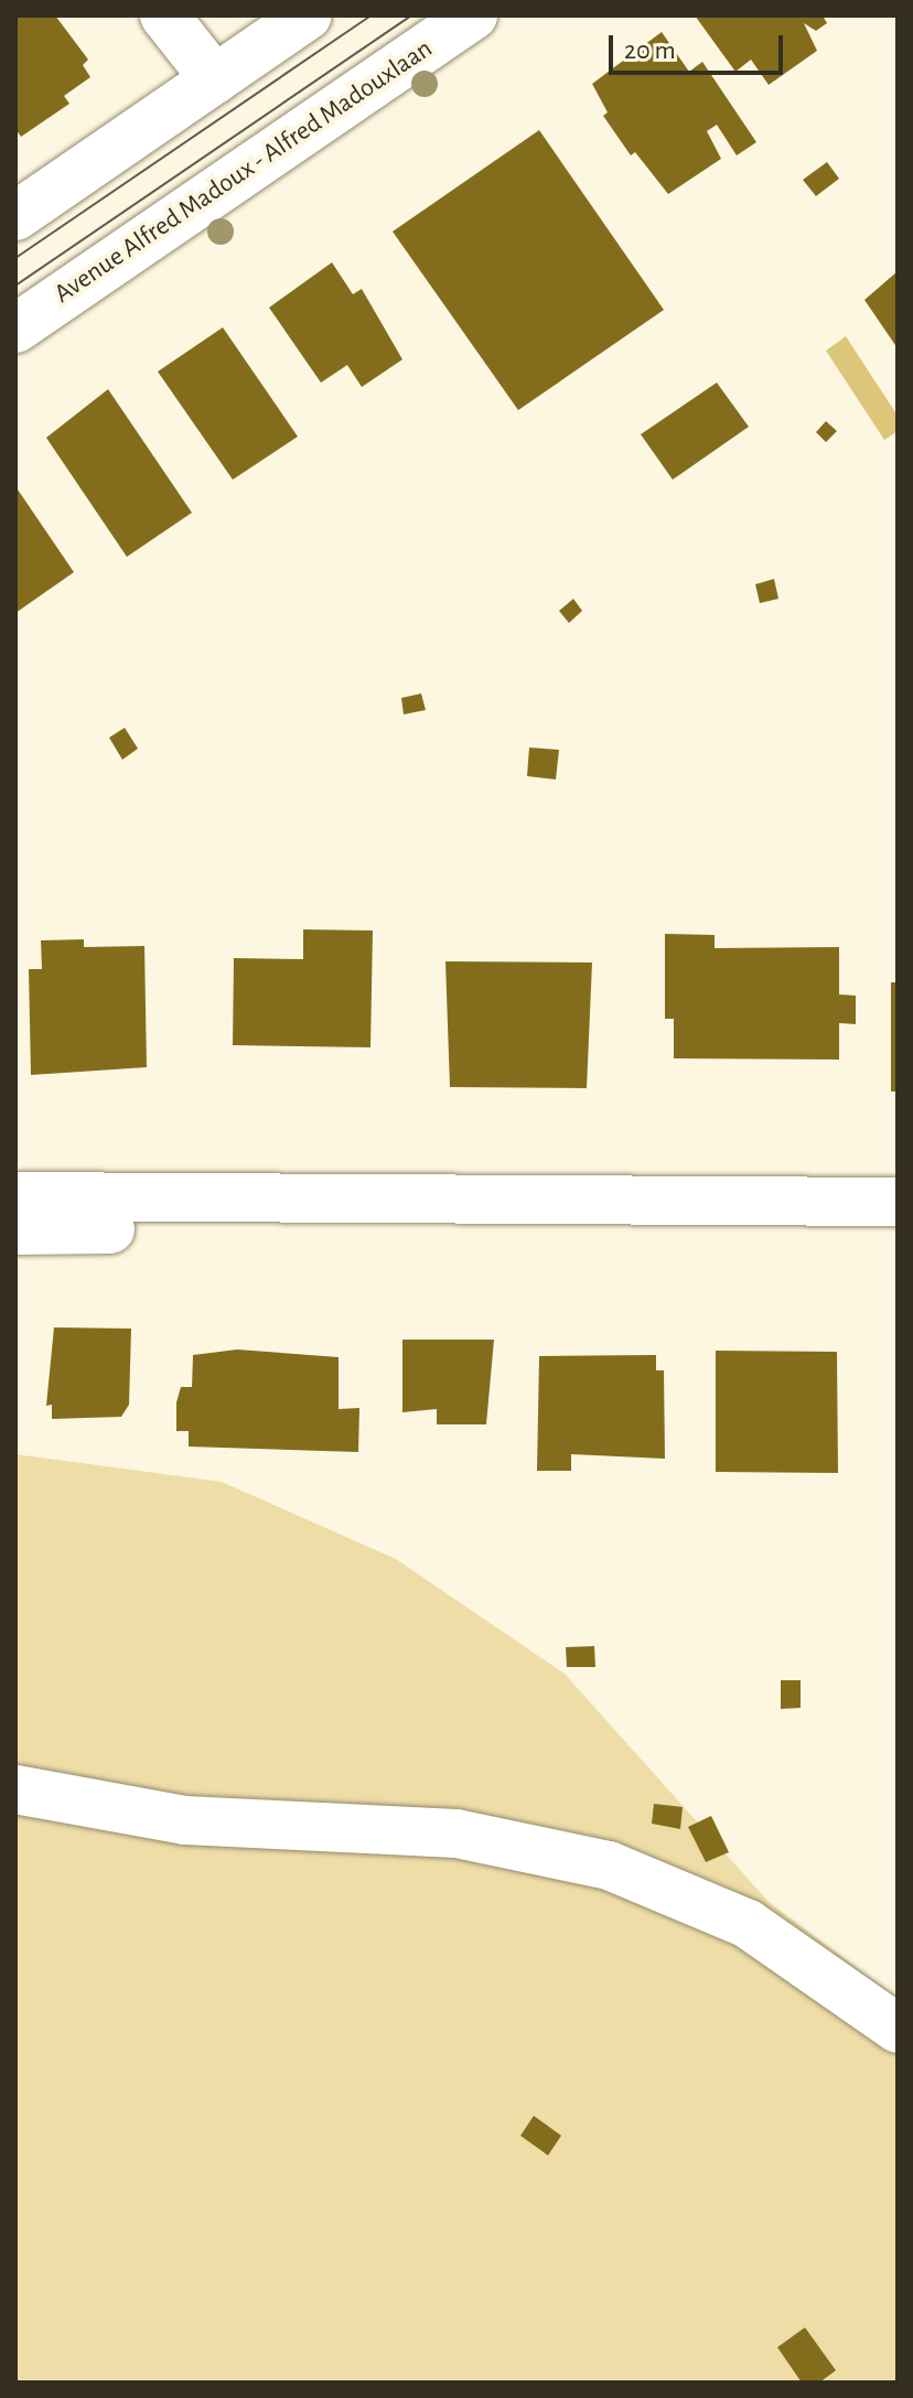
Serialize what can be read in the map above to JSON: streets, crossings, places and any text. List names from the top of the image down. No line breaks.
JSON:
{"streets":{"street":["Avenue Alfred Madoux - Alfred Madouxlaan"]},"scale_bar":"20 m"}
